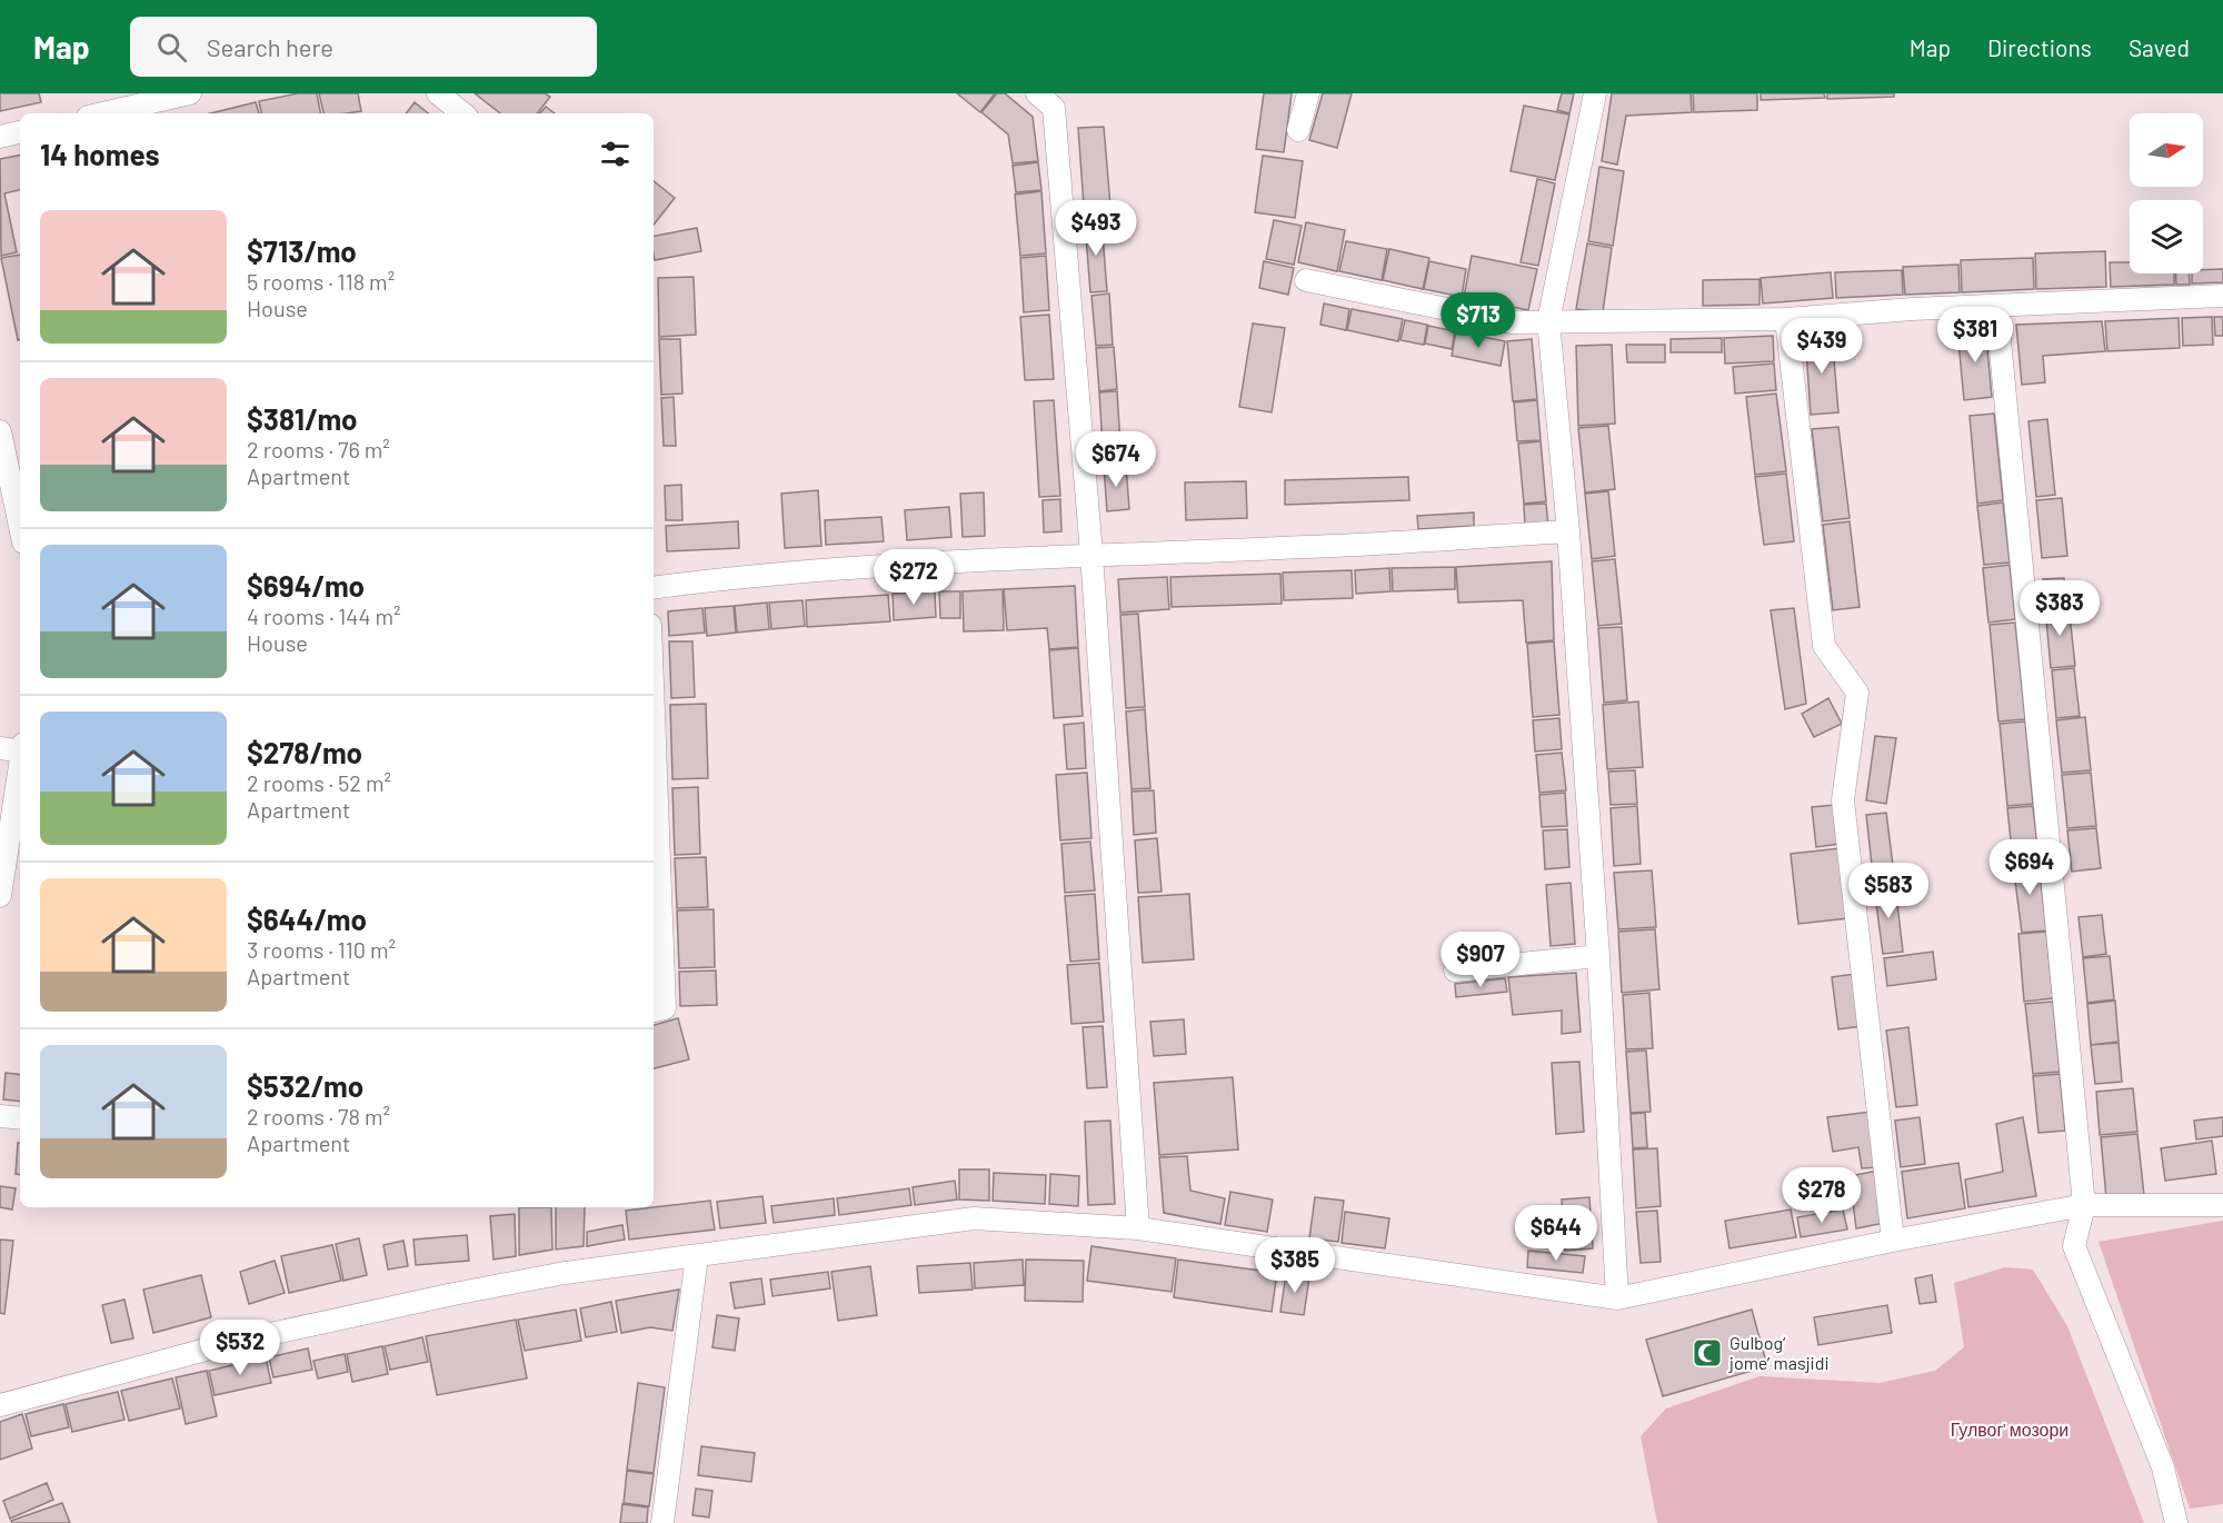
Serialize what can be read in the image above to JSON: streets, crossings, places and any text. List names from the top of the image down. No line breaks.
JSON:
{"parks":["Гулвог' мозори"],"places":{"mosque":["Gulbog‘ jome’ masjidi"]},"north":"right","page":{"header":"Map","search":"Search here","nav":["Map","Directions","Saved"],"heading":"14 homes","list":[{"name":"$713/mo","note":"5 rooms · 118 m² · House"},{"name":"$381/mo","note":"2 rooms · 76 m² · Apartment"},{"name":"$694/mo","note":"4 rooms · 144 m² · House"},{"name":"$278/mo","note":"2 rooms · 52 m² · Apartment"},{"name":"$644/mo","note":"3 rooms · 110 m² · Apartment"},{"name":"$532/mo","note":"2 rooms · 78 m² · Apartment"}],"price":["$493","$713","$381","$439","$674","$272","$383","$694","$583","$907","$278","$644","$385","$532"]}}
